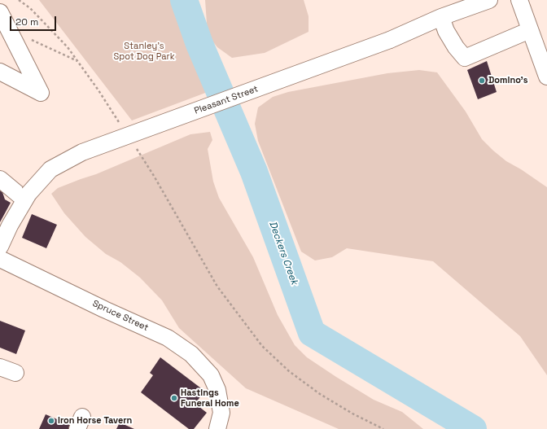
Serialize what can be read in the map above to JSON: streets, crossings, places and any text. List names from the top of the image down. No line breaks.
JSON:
{"streets":{"street":["Pleasant Street","Spruce Street"]},"water":["Deckers Creek"],"parks":["Stanley's Spot Dog Park"],"places":["Domino's","Hastings Funeral Home","Iron Horse Tavern"],"scale_bar":"20 m"}
